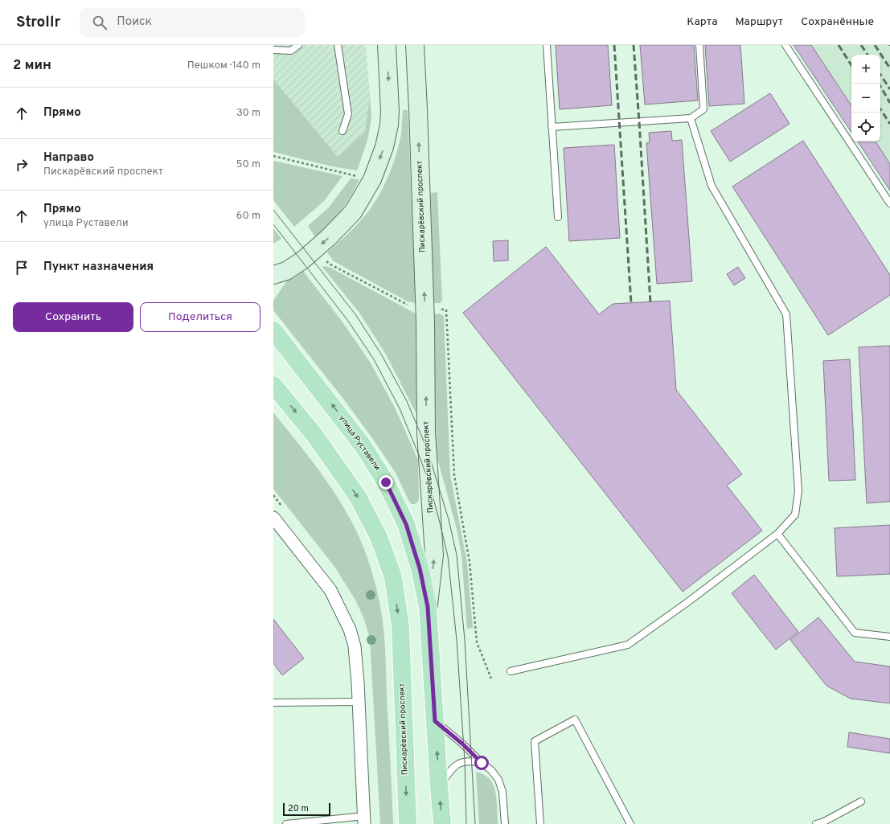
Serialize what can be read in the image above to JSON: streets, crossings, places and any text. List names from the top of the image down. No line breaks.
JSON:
{"streets":{"main road":["Пискарёвский проспект","улица Руставели"]},"crossings":[["Пискарёвский проспект","улица Руставели"]],"one_way":["улица Руставели"],"scale_bar":"20 m","page":{"header":"Strollr","search":"Поиск","nav":["Карта","Маршрут","Сохранённые"],"heading":["2 мин","Пешком · 140 m"],"map_buttons":["+","−"],"list":[["Прямо","30 m"],["Направо","Пискарёвский проспект","50 m"],["Прямо","улица Руставели","60 m"],"Пункт назначения"],"buttons":["Сохранить","Поделиться"],"scale":"20 m"}}
